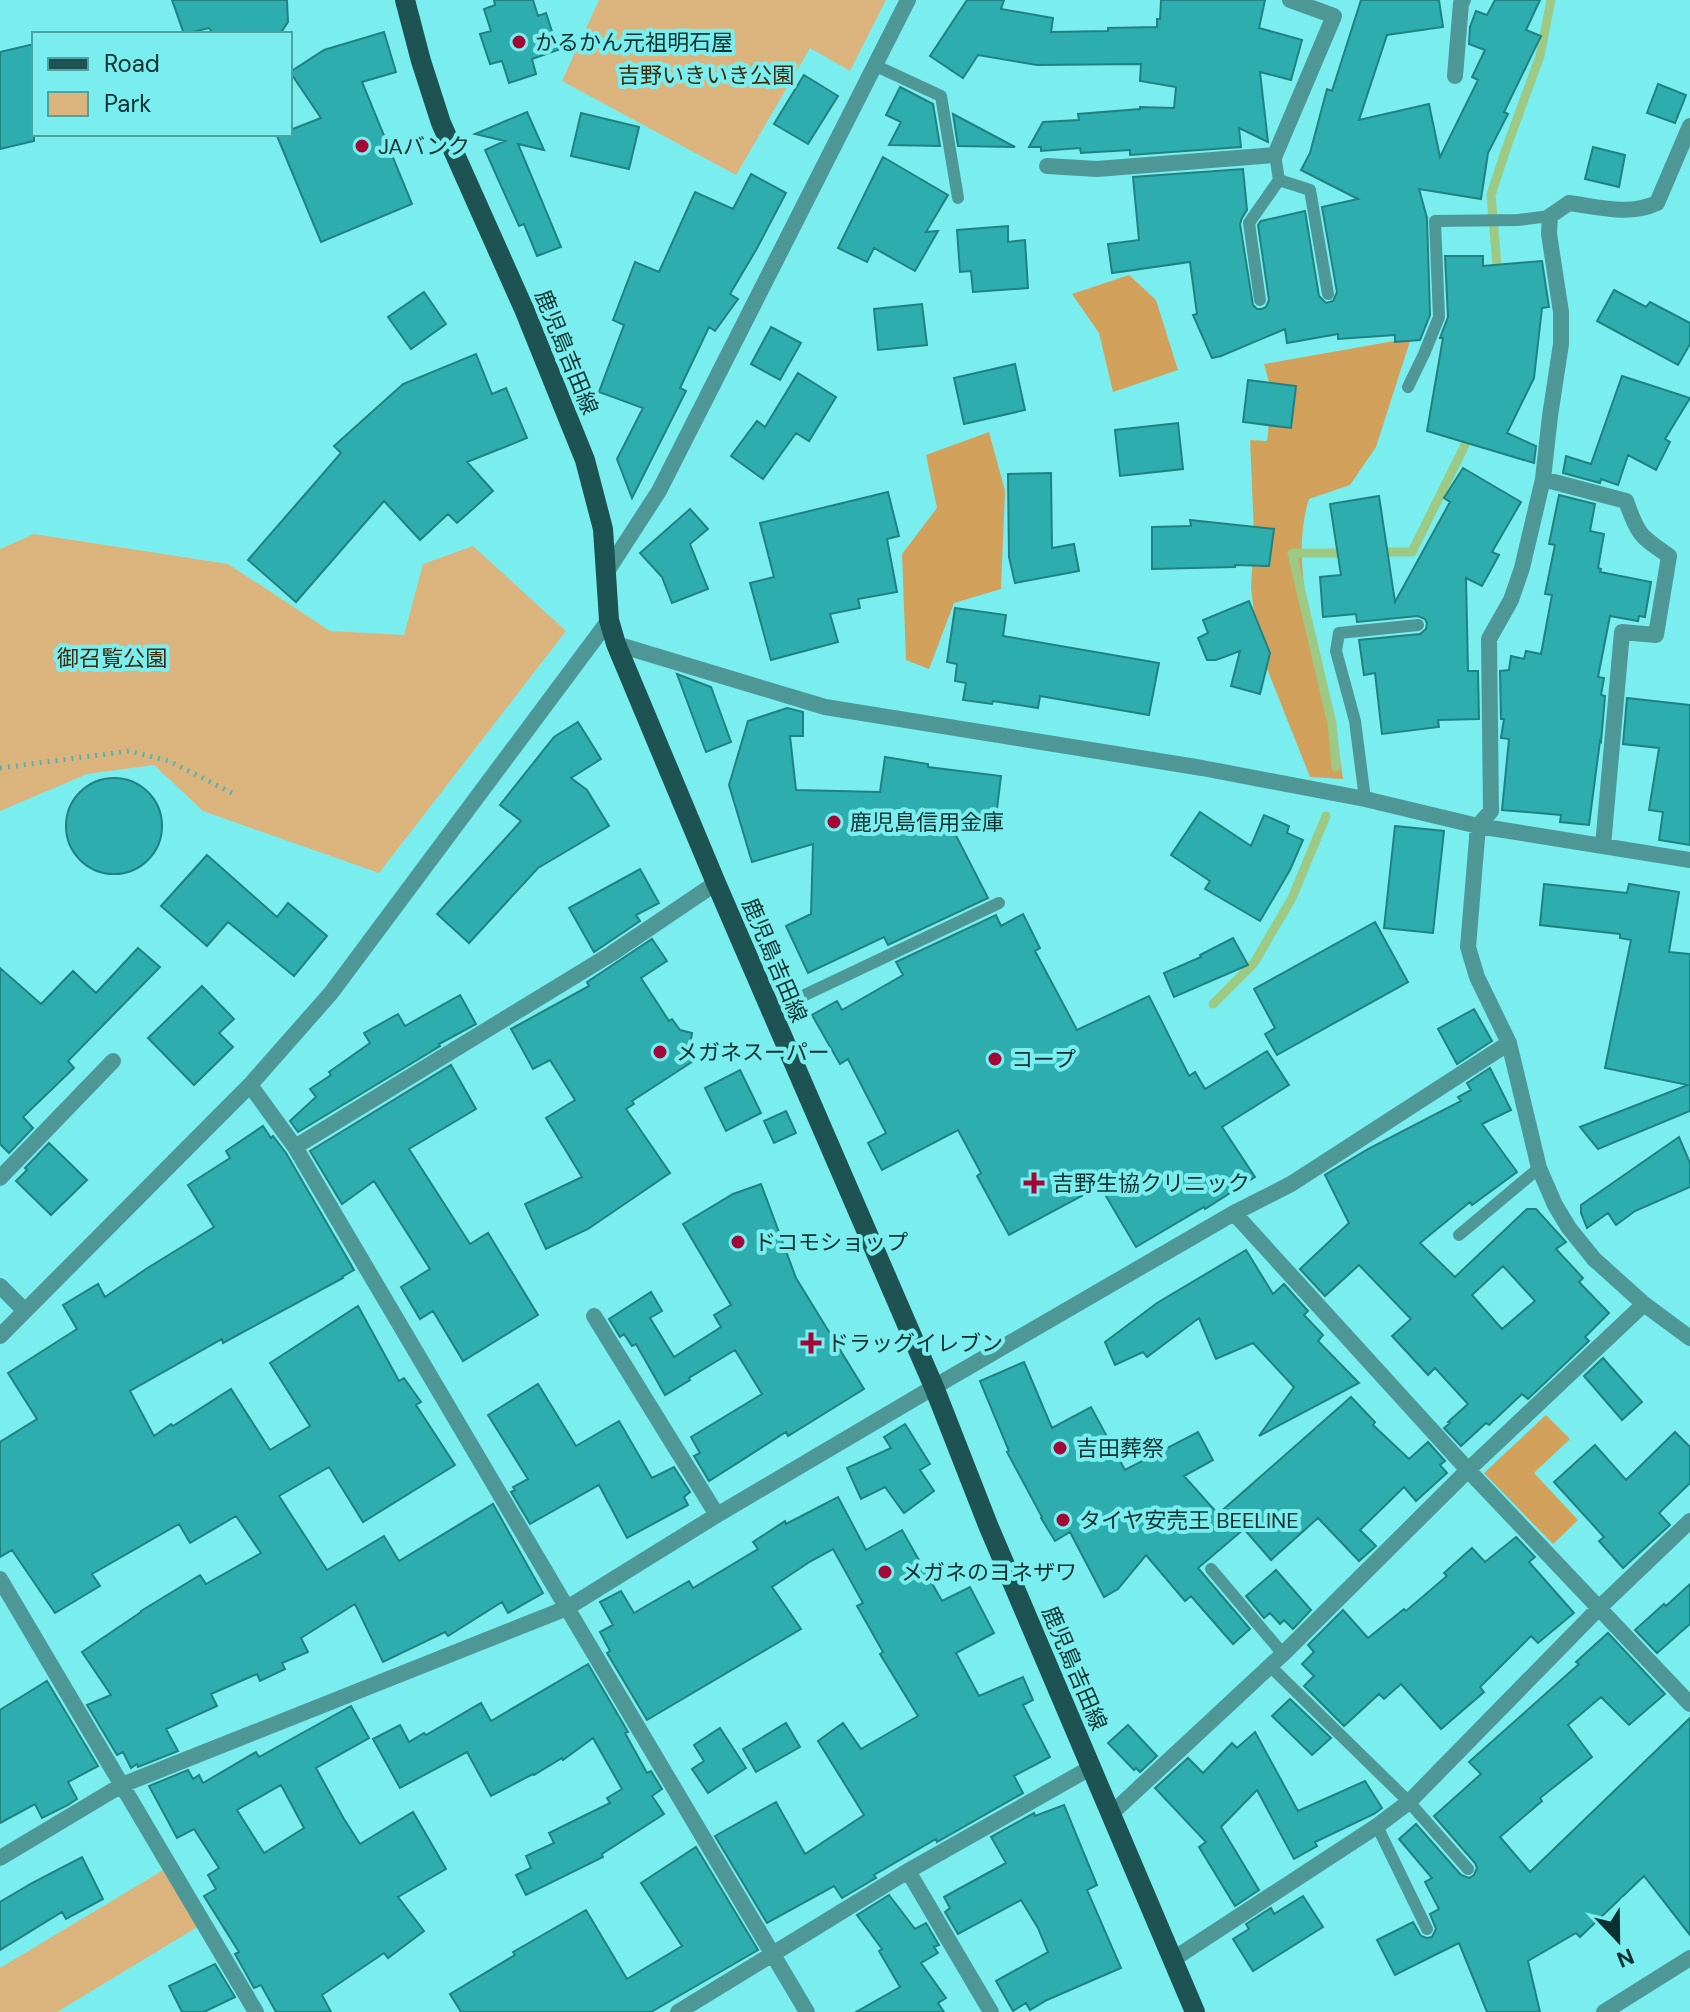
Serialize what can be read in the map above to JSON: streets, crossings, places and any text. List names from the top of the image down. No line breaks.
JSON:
{"streets":{"main road":["鹿児島吉田線"]},"parks":["吉野いきいき公園","御召覧公園"],"places":{"other":["かるかん元祖明石屋","JAバンク","鹿児島信用金庫","メガネスーパー","コープ","ドコモショップ","吉田葬祭","タイヤ安売王 BEELINE","メガネのヨネザワ"],"health":["吉野生協クリニック","ドラッグイレブン"]},"legend":["Road","Park"],"north":"bottom"}
